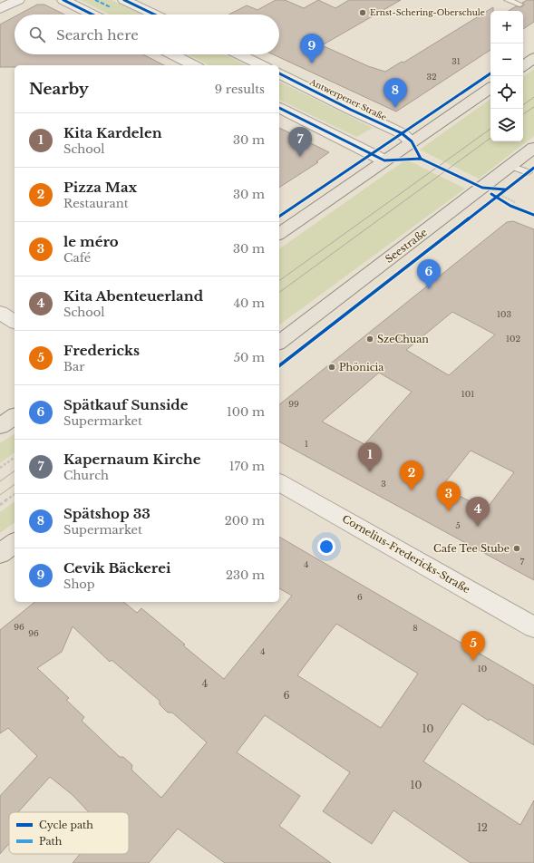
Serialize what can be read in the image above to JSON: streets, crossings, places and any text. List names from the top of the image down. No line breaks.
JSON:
{"streets":{"main road":["Seestraße"],"street":["Antwerpener Straße","Cornelius-Fredericks-Straße"]},"places":["Ernst-Schering-Oberschule","SzeChuan","Phönicia","Cafe Tee Stube"],"house_numbers":["31","32","103","102","101","99","1","3","5","7","4","6","96","8","96","4","10","4","6","10","10","12"],"legend":["Cycle path","Path"],"page":{"map_buttons":["+","−"],"search":"Search here","pins":["9","8","7","6","1","2","3","4","5"],"heading":["Nearby","9 results"],"list":[{"mark":"1","name":"Kita Kardelen","note":"School","value":"30 m"},{"mark":"2","name":"Pizza Max","note":"Restaurant","value":"30 m"},{"mark":"3","name":"le méro","note":"Café","value":"30 m"},{"mark":"4","name":"Kita Abenteuerland","note":"School","value":"40 m"},{"mark":"5","name":"Fredericks","note":"Bar","value":"50 m"},{"mark":"6","name":"Spätkauf Sunside","note":"Supermarket","value":"100 m"},{"mark":"7","name":"Kapernaum Kirche","note":"Church","value":"170 m"},{"mark":"8","name":"Spätshop 33","note":"Supermarket","value":"200 m"},{"mark":"9","name":"Cevik Bäckerei","note":"Shop","value":"230 m"}]}}
